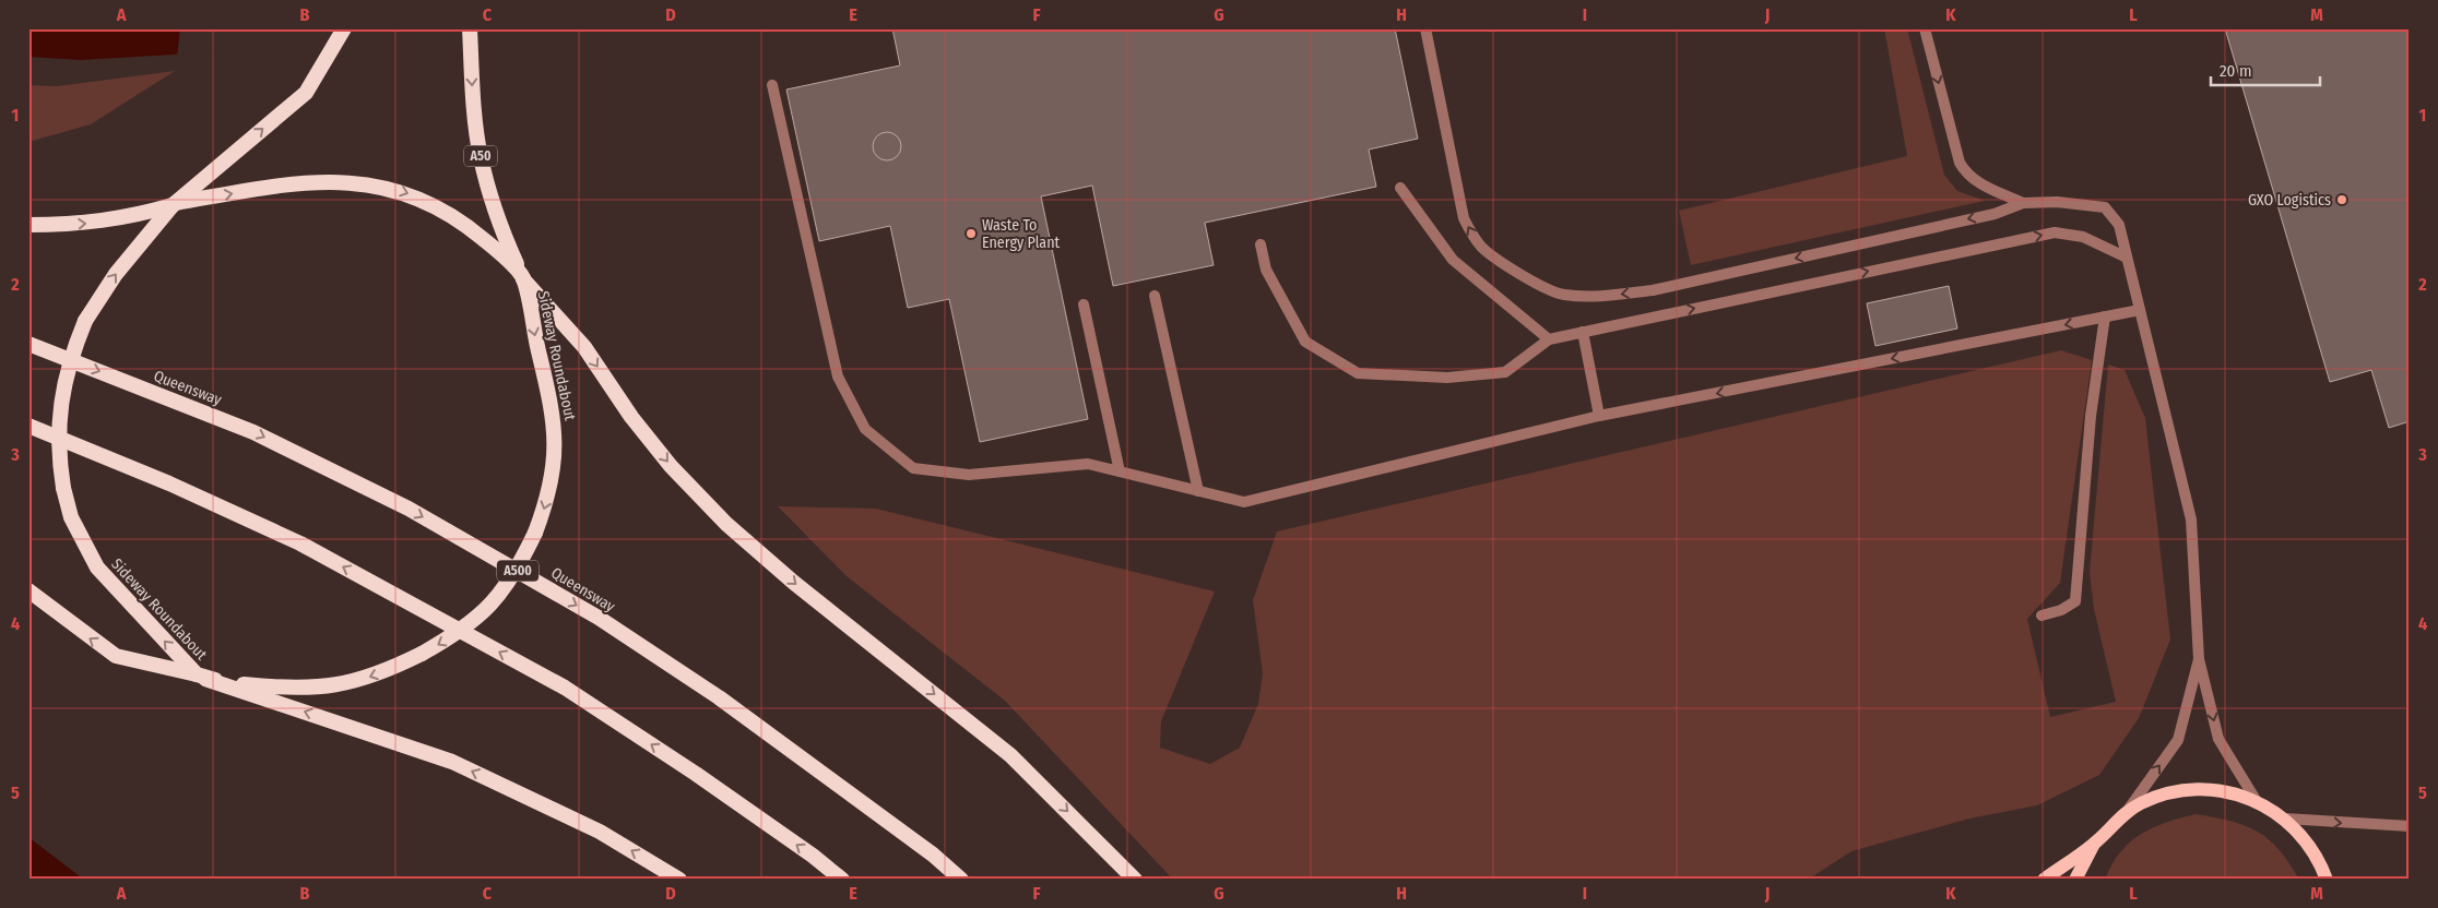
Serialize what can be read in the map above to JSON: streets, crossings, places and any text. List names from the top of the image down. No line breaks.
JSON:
{"streets":{"highway":["A50","Sideway Roundabout","Queensway","A500"]},"crossings":[["A50","Sideway Roundabout"]],"places":["GXO Logistics","Waste To Energy Plant"],"scale_bar":"20 m","grid":{"columns":["A","B","C","D","E","F","G","H","I","J","K","L","M"],"rows":["1","2","3","4","5"]}}
